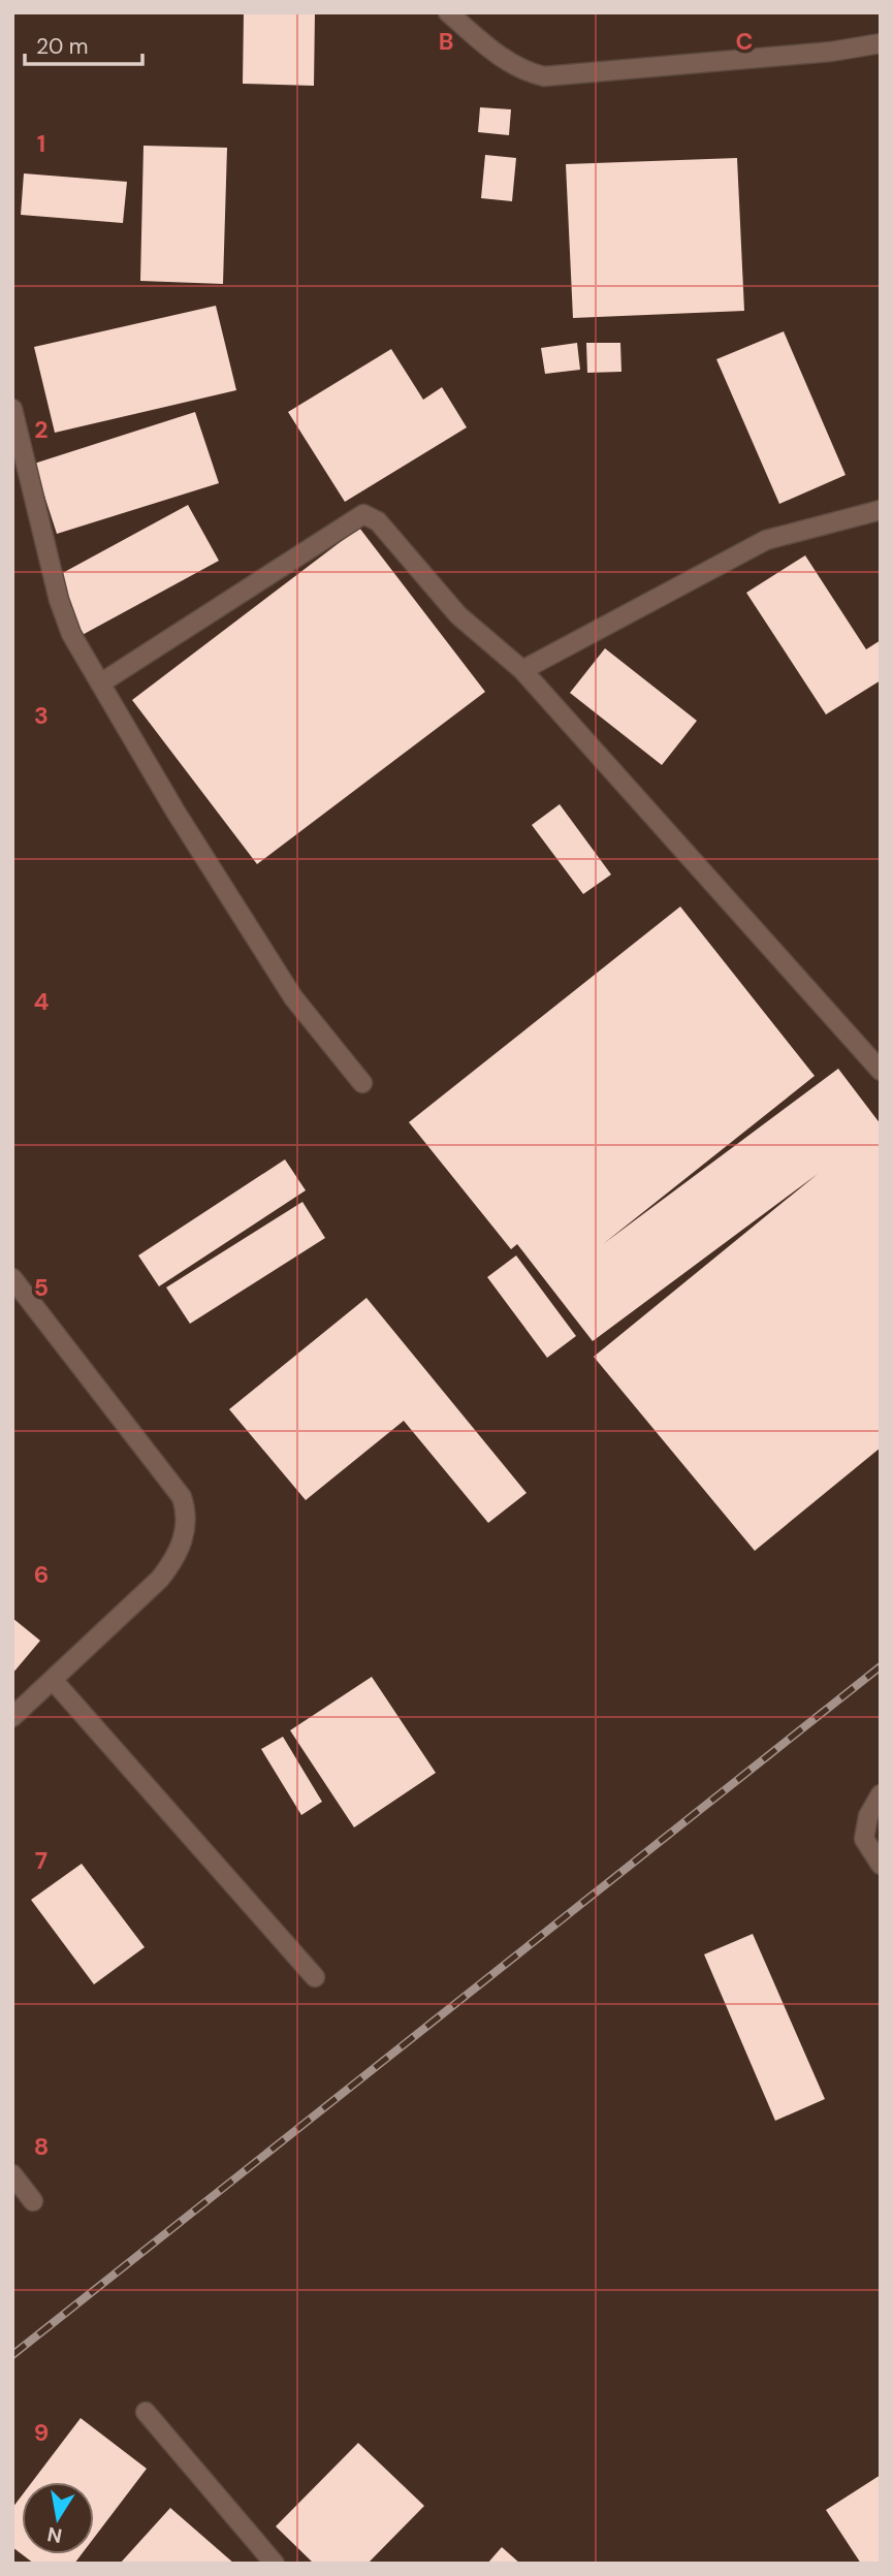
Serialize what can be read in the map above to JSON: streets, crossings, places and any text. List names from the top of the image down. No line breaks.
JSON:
{"scale_bar":"20 m","north":"bottom","grid":{"columns":["B","C"],"rows":["1","2","3","4","5","6","7","8","9"]}}
